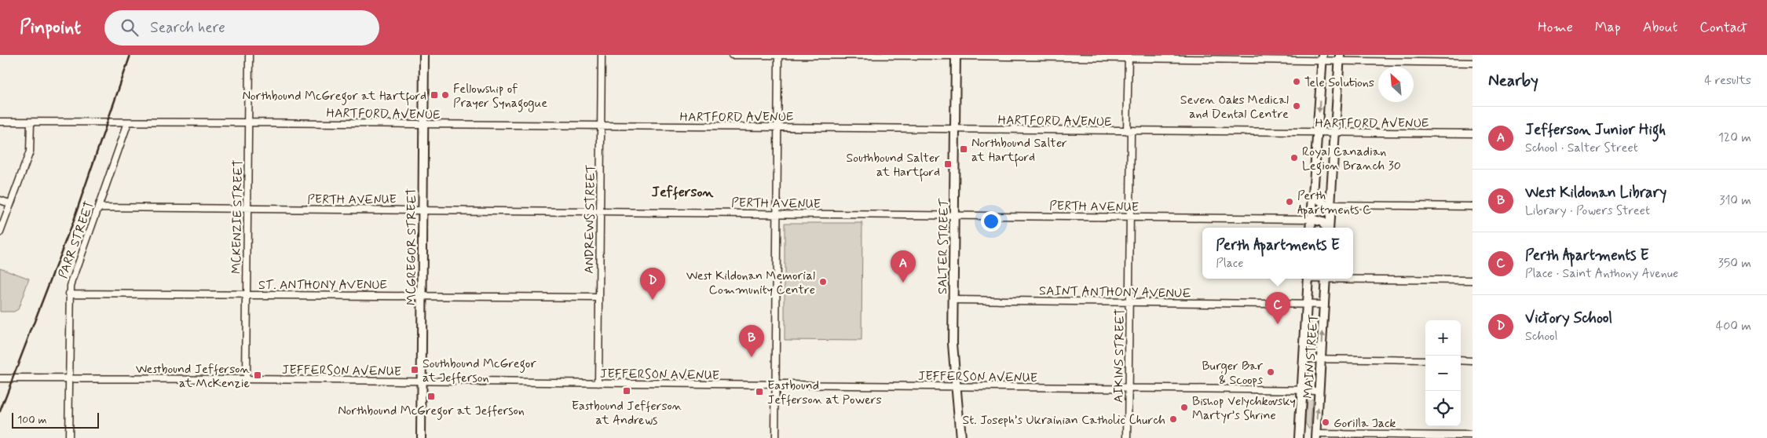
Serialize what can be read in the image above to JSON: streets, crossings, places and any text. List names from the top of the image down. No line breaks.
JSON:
{"streets":{"main road":["MCGREGOR STREET","SALTER STREET","MAIN STREET"],"street":["HARTFORD AVENUE","PERTH AVENUE","MCKENZIE STREET","ANDREWS STREET","PARR STREET","ST. ANTHONY AVENUE","SAINT ANTHONY AVENUE","AIKINS STREET","JEFFERSON AVENUE"]},"crossings":[["HARTFORD AVENUE","MCKENZIE STREET"],["HARTFORD AVENUE","ANDREWS STREET"],["HARTFORD AVENUE","PARR STREET"],["HARTFORD AVENUE","MCGREGOR STREET"],["HARTFORD AVENUE","SALTER STREET"],["HARTFORD AVENUE","AIKINS STREET"],["PERTH AVENUE","MCKENZIE STREET"],["PERTH AVENUE","ANDREWS STREET"],["PERTH AVENUE","PARR STREET"],["PERTH AVENUE","MCGREGOR STREET"],["PERTH AVENUE","SALTER STREET"],["PERTH AVENUE","AIKINS STREET"],["MCKENZIE STREET","ST. ANTHONY AVENUE"],["MCKENZIE STREET","JEFFERSON AVENUE"],["ANDREWS STREET","ST. ANTHONY AVENUE"],["ANDREWS STREET","JEFFERSON AVENUE"],["PARR STREET","ST. ANTHONY AVENUE"],["PARR STREET","JEFFERSON AVENUE"],["MCGREGOR STREET","ST. ANTHONY AVENUE"],["MCGREGOR STREET","JEFFERSON AVENUE"],["SALTER STREET","SAINT ANTHONY AVENUE"],["SALTER STREET","JEFFERSON AVENUE"],["SAINT ANTHONY AVENUE","AIKINS STREET"],["SAINT ANTHONY AVENUE","MAIN STREET"],["AIKINS STREET","JEFFERSON AVENUE"],["MAIN STREET","JEFFERSON AVENUE"]],"districts":["Jefferson"],"places":{"other":["Tele Solutions","Fellowship of Prayer Synagogue","Seven Oaks Medical and Dental Centre","Royal Canadian Legion Branch 30","Perth Apartments C","West Kildonan Memorial Community Centre","Burger Bar & Scoops","Bishop Velychkovsky Martyr’s Shrine","St. Joseph’s Ukrainian Catholic Church","Gorilla Jack"],"transit":["Northbound McGregor at Hartford","Northbound Salter at Hartford","Southbound Salter at Hartford","Southbound McGregor at Jefferson","Westbound Jefferson at McKenzie","Eastbound Jefferson at Andrews","Eastbound Jefferson at Powers","Northbound McGregor at Jefferson"]},"scale_bar":"100 m","north":"top left","page":{"header":"Pinpoint","search":"Search here","nav":["Home","Map","About","Contact"],"heading":["Nearby","4 results"],"list":[{"mark":"A","name":"Jefferson Junior High","note":"School · Salter Street","value":"120 m"},{"mark":"B","name":"West Kildonan Library","note":"Library · Powers Street","value":"310 m"},{"mark":"C","name":"Perth Apartments E","note":"Place · Saint Anthony Avenue","value":"350 m"},{"mark":"D","name":"Victory School","note":"School","value":"400 m"}],"popup":["Perth Apartments E","Place"],"pins":["A","D","C","B"],"map_buttons":["+","−"],"scale":"100 m"}}
